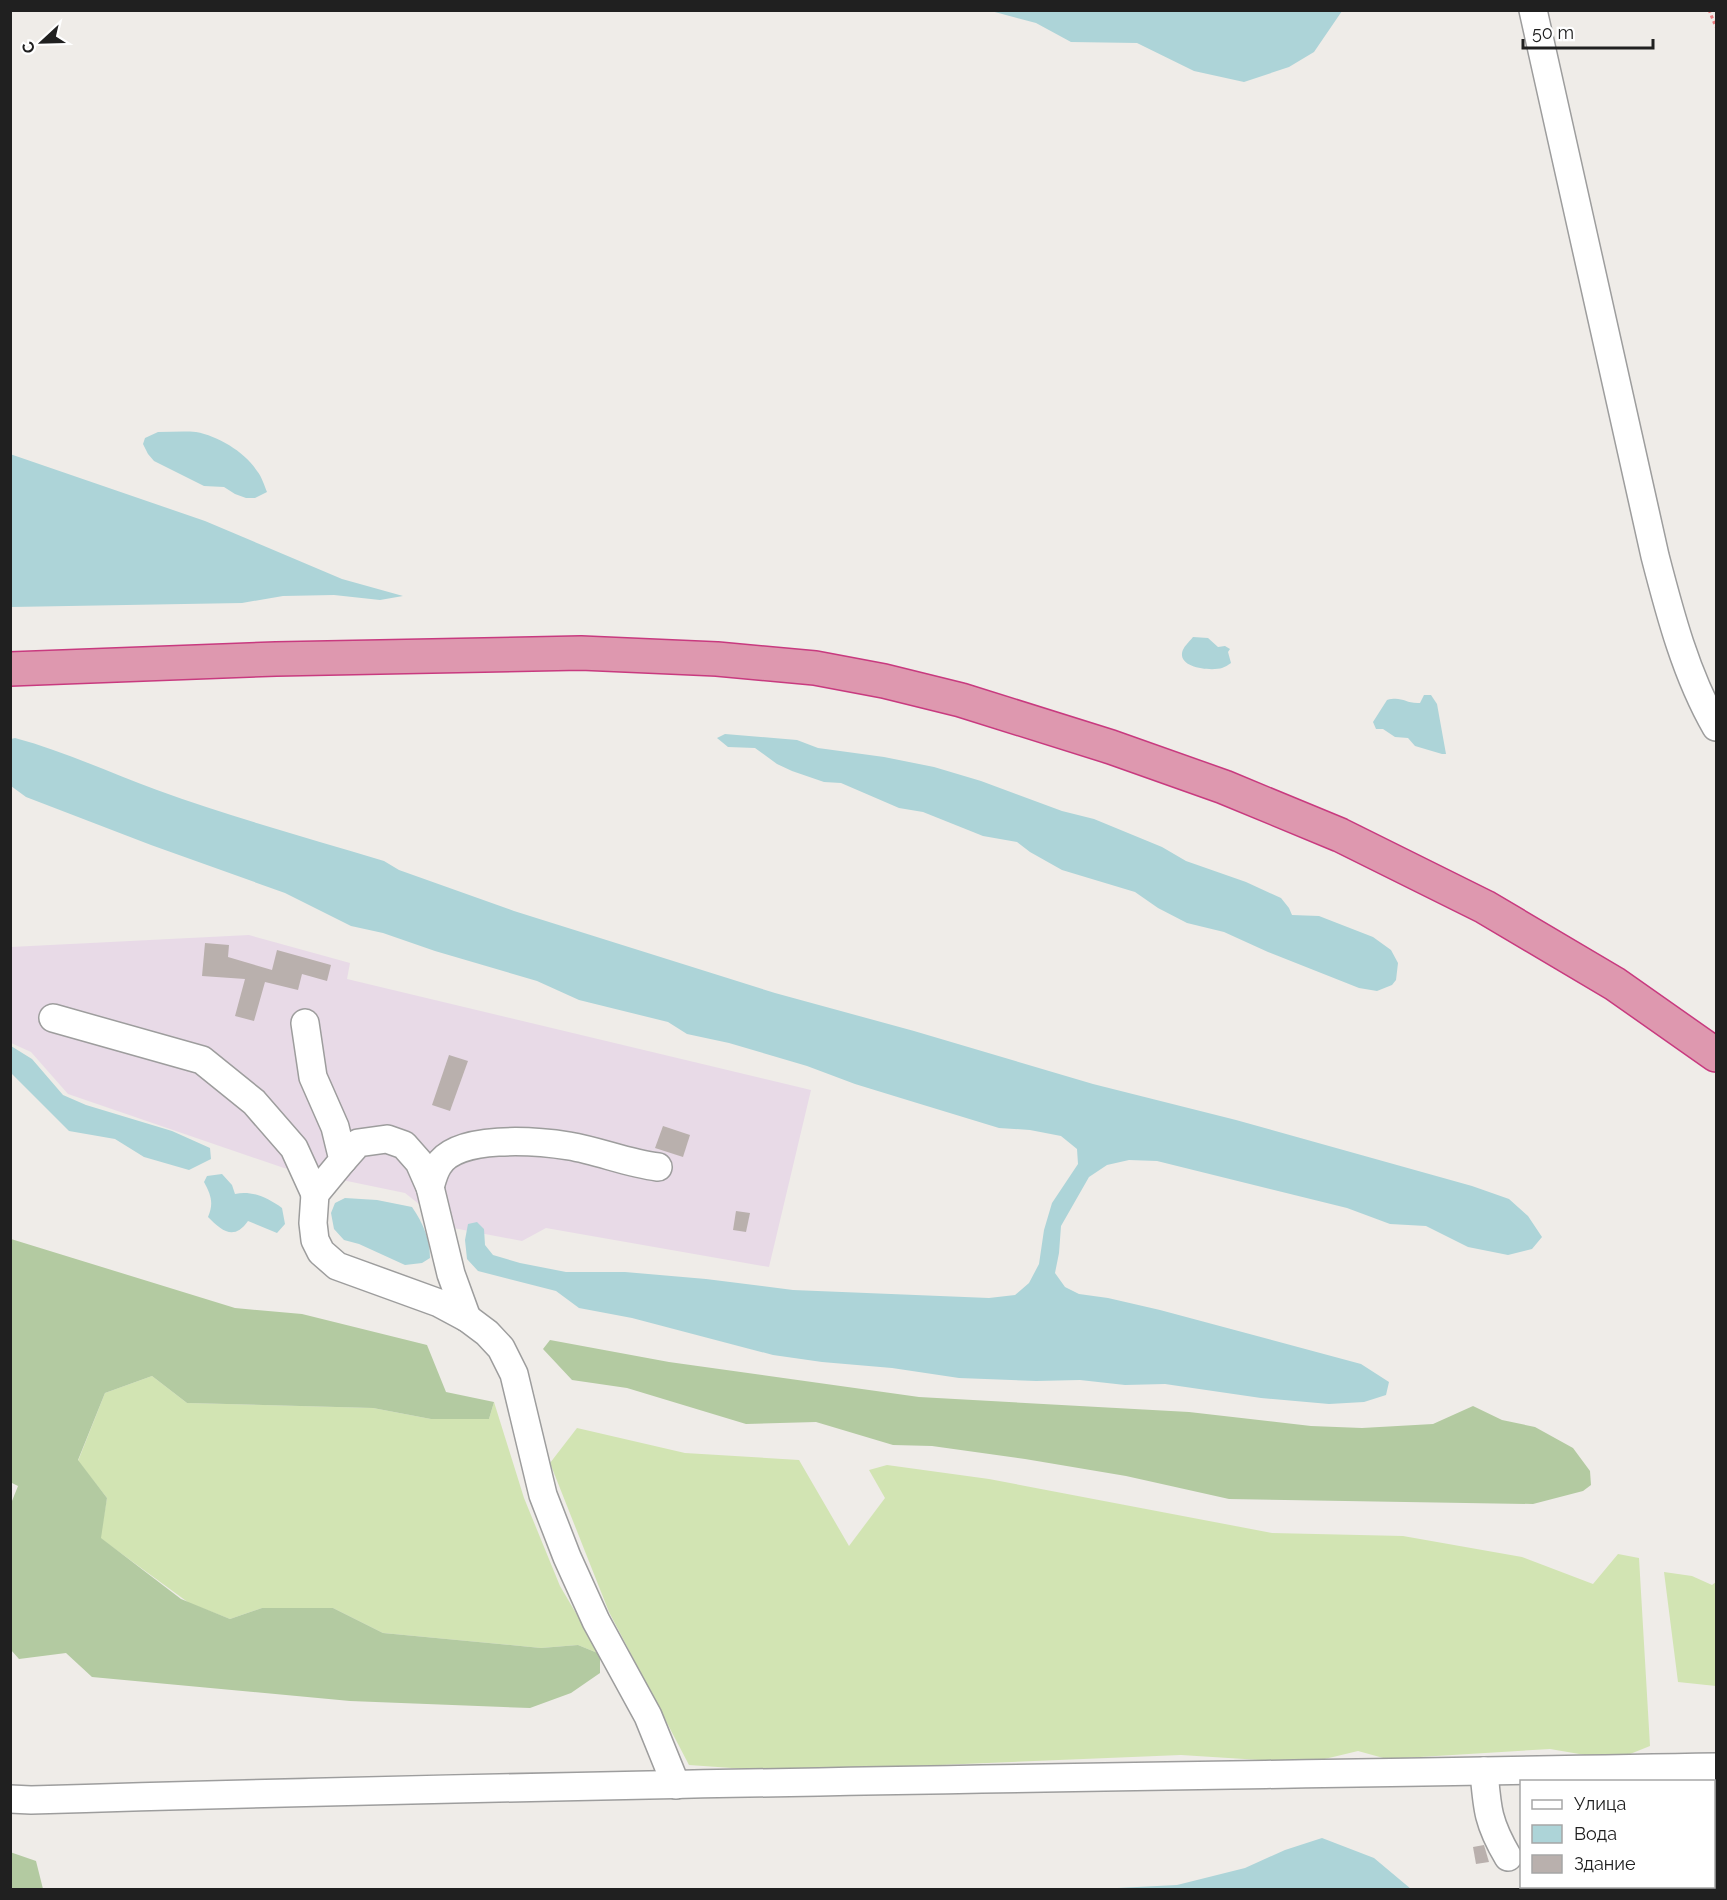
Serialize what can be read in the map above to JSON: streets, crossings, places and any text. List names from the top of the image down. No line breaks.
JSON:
{"legend":["Улица","Вода","Здание"],"scale_bar":"50 m","north":"left"}
